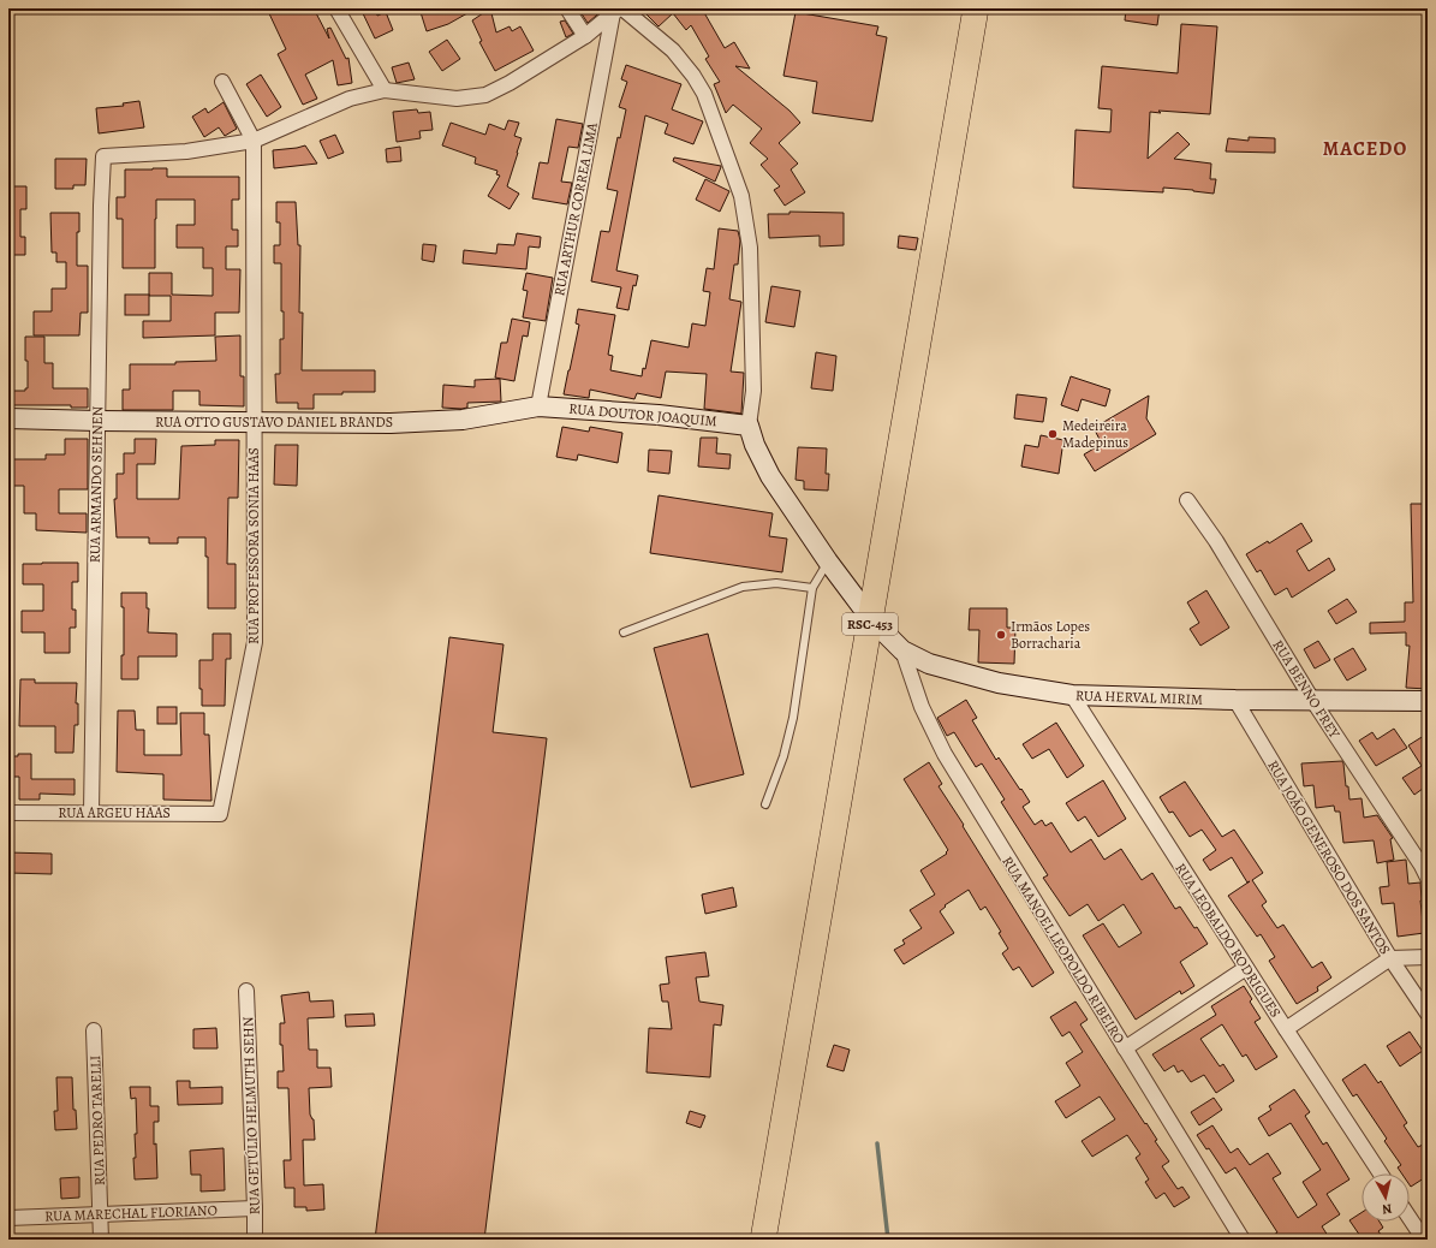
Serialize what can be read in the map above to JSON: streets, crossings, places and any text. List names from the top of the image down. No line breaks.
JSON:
{"streets":{"highway":["RSC-453"],"street":["RUA ARTHUR CORREA LIMA","RUA DOUTOR JOAQUIM","RUA OTTO GUSTAVO DANIEL BRANDS","RUA ARMANDO SEHNEN","RUA PROFESSORA SONIA HAAS","RUA BENNO FREY","RUA HERVAL MIRIM","RUA ARGEU HAAS","RUA JOÃO GENEROSO DOS SANTOS","RUA LEOBALDO RODRIGUES","RUA MANOEL LEOPOLDO RIBEIRO","RUA GETÚLIO HELMUTH SEHN","RUA PEDRO TARELLI","RUA MARECHAL FLORIANO"]},"crossings":[["RUA ARTHUR CORREA LIMA","RUA DOUTOR JOAQUIM"],["RUA ARTHUR CORREA LIMA","RUA OTTO GUSTAVO DANIEL BRANDS"],["RUA DOUTOR JOAQUIM","RUA OTTO GUSTAVO DANIEL BRANDS"],["RUA DOUTOR JOAQUIM","RUA HERVAL MIRIM"],["RUA OTTO GUSTAVO DANIEL BRANDS","RUA ARMANDO SEHNEN"],["RUA OTTO GUSTAVO DANIEL BRANDS","RUA PROFESSORA SONIA HAAS"],["RUA ARMANDO SEHNEN","RUA PROFESSORA SONIA HAAS"],["RUA ARMANDO SEHNEN","RUA ARGEU HAAS"],["RUA PROFESSORA SONIA HAAS","RUA ARGEU HAAS"],["RSC-453","RUA HERVAL MIRIM"],["RUA BENNO FREY","RUA HERVAL MIRIM"],["RUA HERVAL MIRIM","RUA JOÃO GENEROSO DOS SANTOS"],["RUA HERVAL MIRIM","RUA LEOBALDO RODRIGUES"],["RUA HERVAL MIRIM","RUA MANOEL LEOPOLDO RIBEIRO"],["RUA GETÚLIO HELMUTH SEHN","RUA MARECHAL FLORIANO"],["RUA PEDRO TARELLI","RUA MARECHAL FLORIANO"]],"districts":["MACEDO"],"places":["Medeireira Madepinus","Irmãos Lopes Borracharia"],"north":"bottom"}
